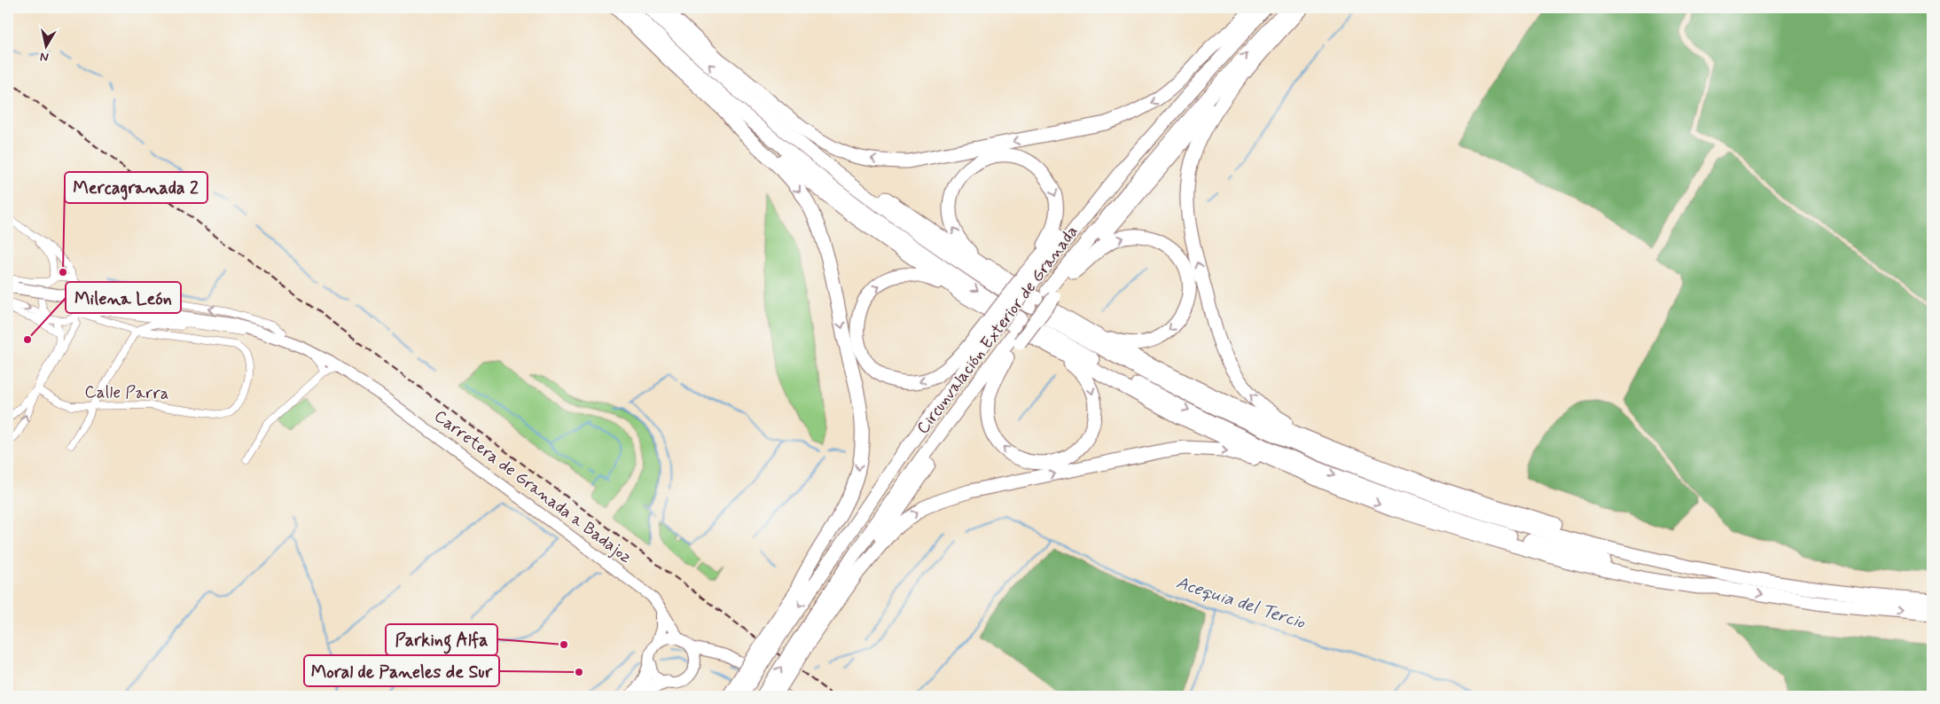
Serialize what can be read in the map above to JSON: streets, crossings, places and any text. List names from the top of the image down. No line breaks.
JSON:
{"streets":{"highway":["Circunvalación Exterior de Granada","Carretera de Granada a Badajoz"],"street":["Calle Parra"]},"water":["Acequia del Tercio"],"places":["Mercagranada 2","Milena León","Parking Alfa","Moral de Paneles de Sur"],"north":"bottom"}
